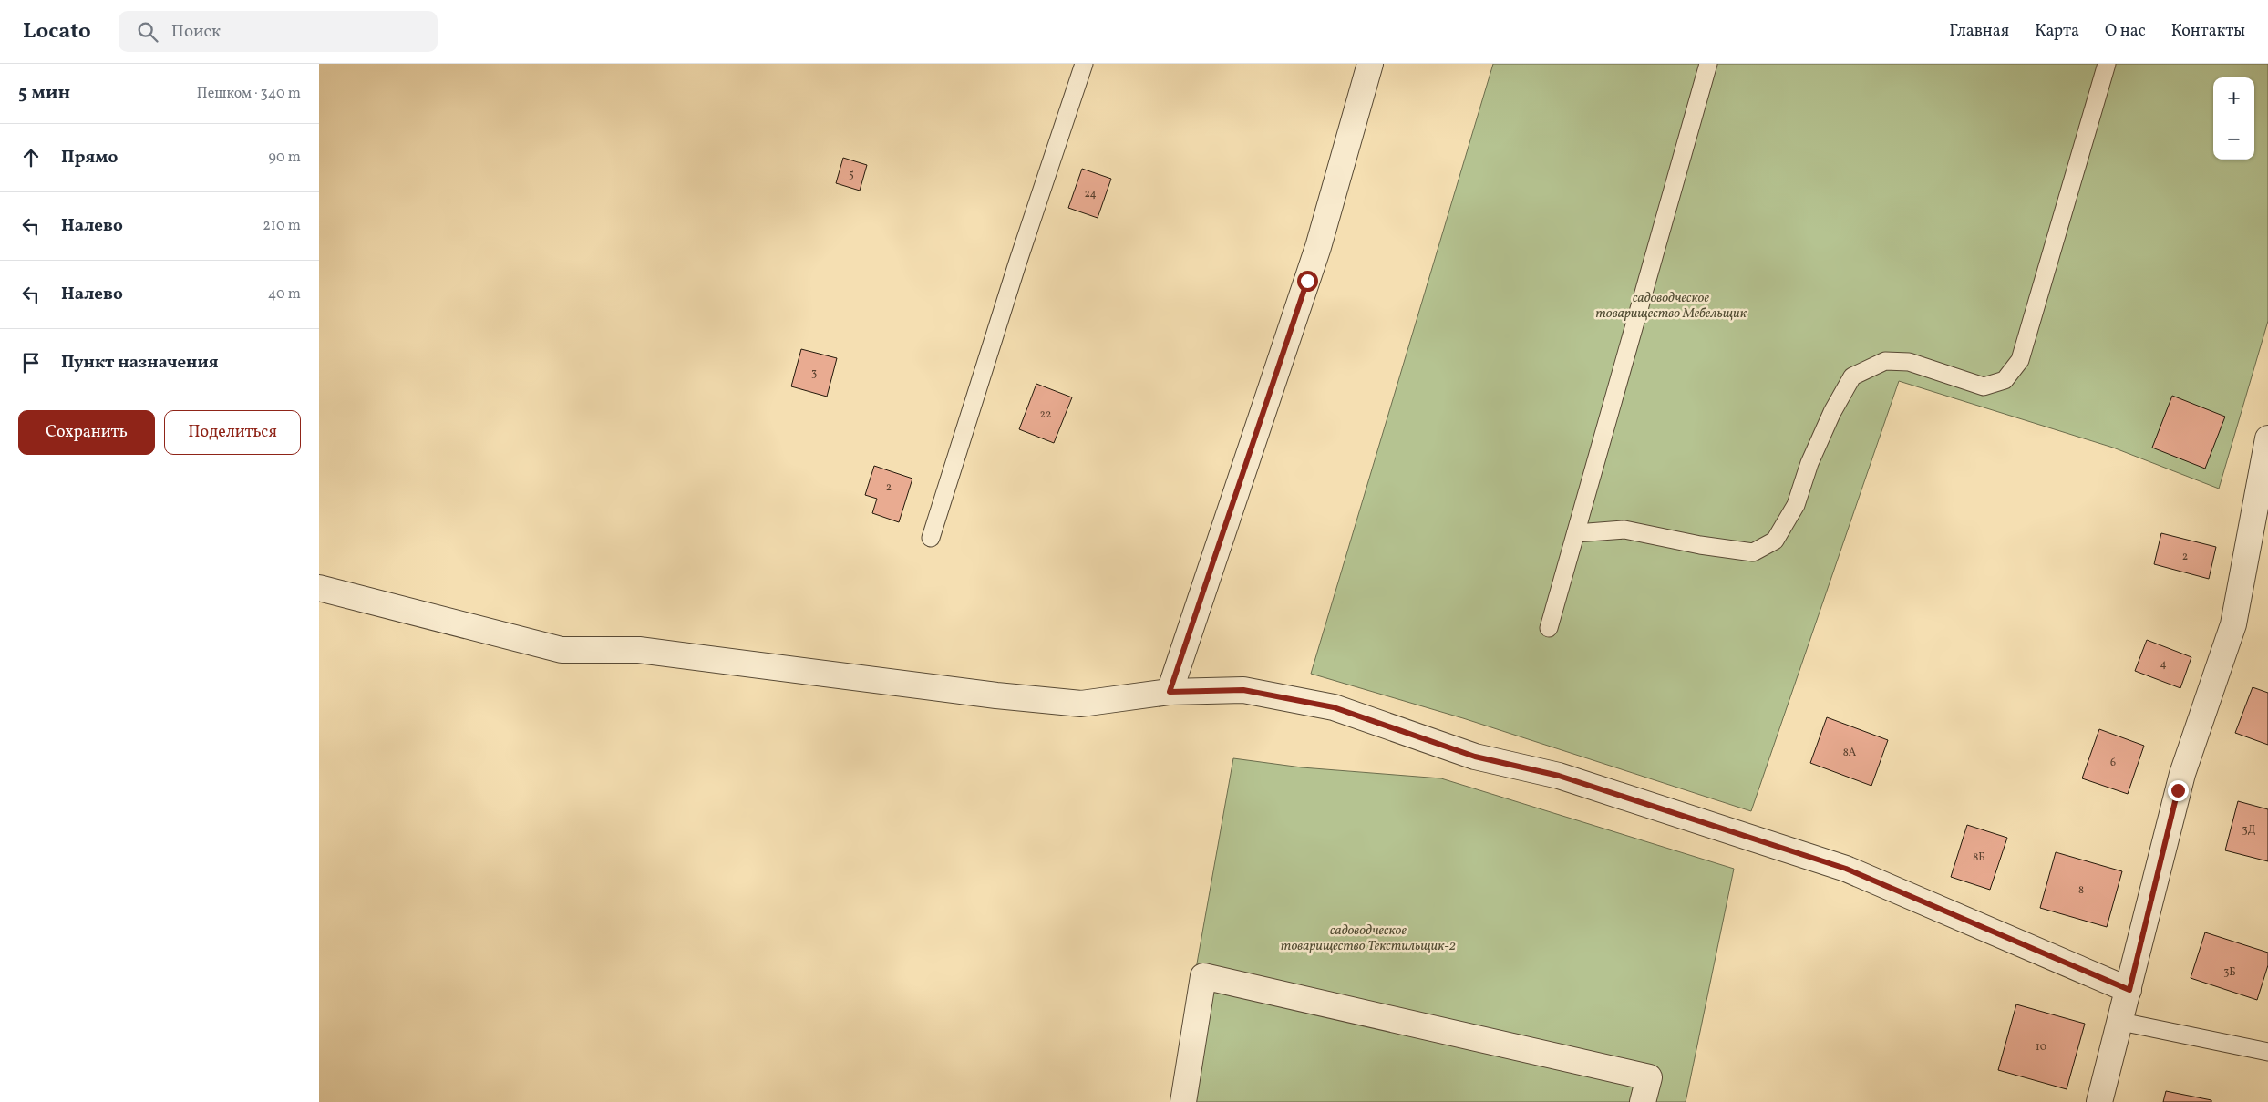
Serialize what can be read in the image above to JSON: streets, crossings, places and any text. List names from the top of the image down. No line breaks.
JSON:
{"parks":["садоводческое товарищество Мебельщик","садоводческое товарищество Текстильщик-2"],"house_numbers":["5","24","3","22","2","2","4","8А","6","3Д","8Б","8","3Б","10"],"page":{"header":"Locato","search":"Поиск","nav":["Главная","Карта","О нас","Контакты"],"heading":["5 мин","Пешком · 340 m"],"map_buttons":["+","−"],"list":[["Прямо","90 m"],["Налево","210 m"],["Налево","40 m"],"Пункт назначения"],"buttons":["Сохранить","Поделиться"]}}
